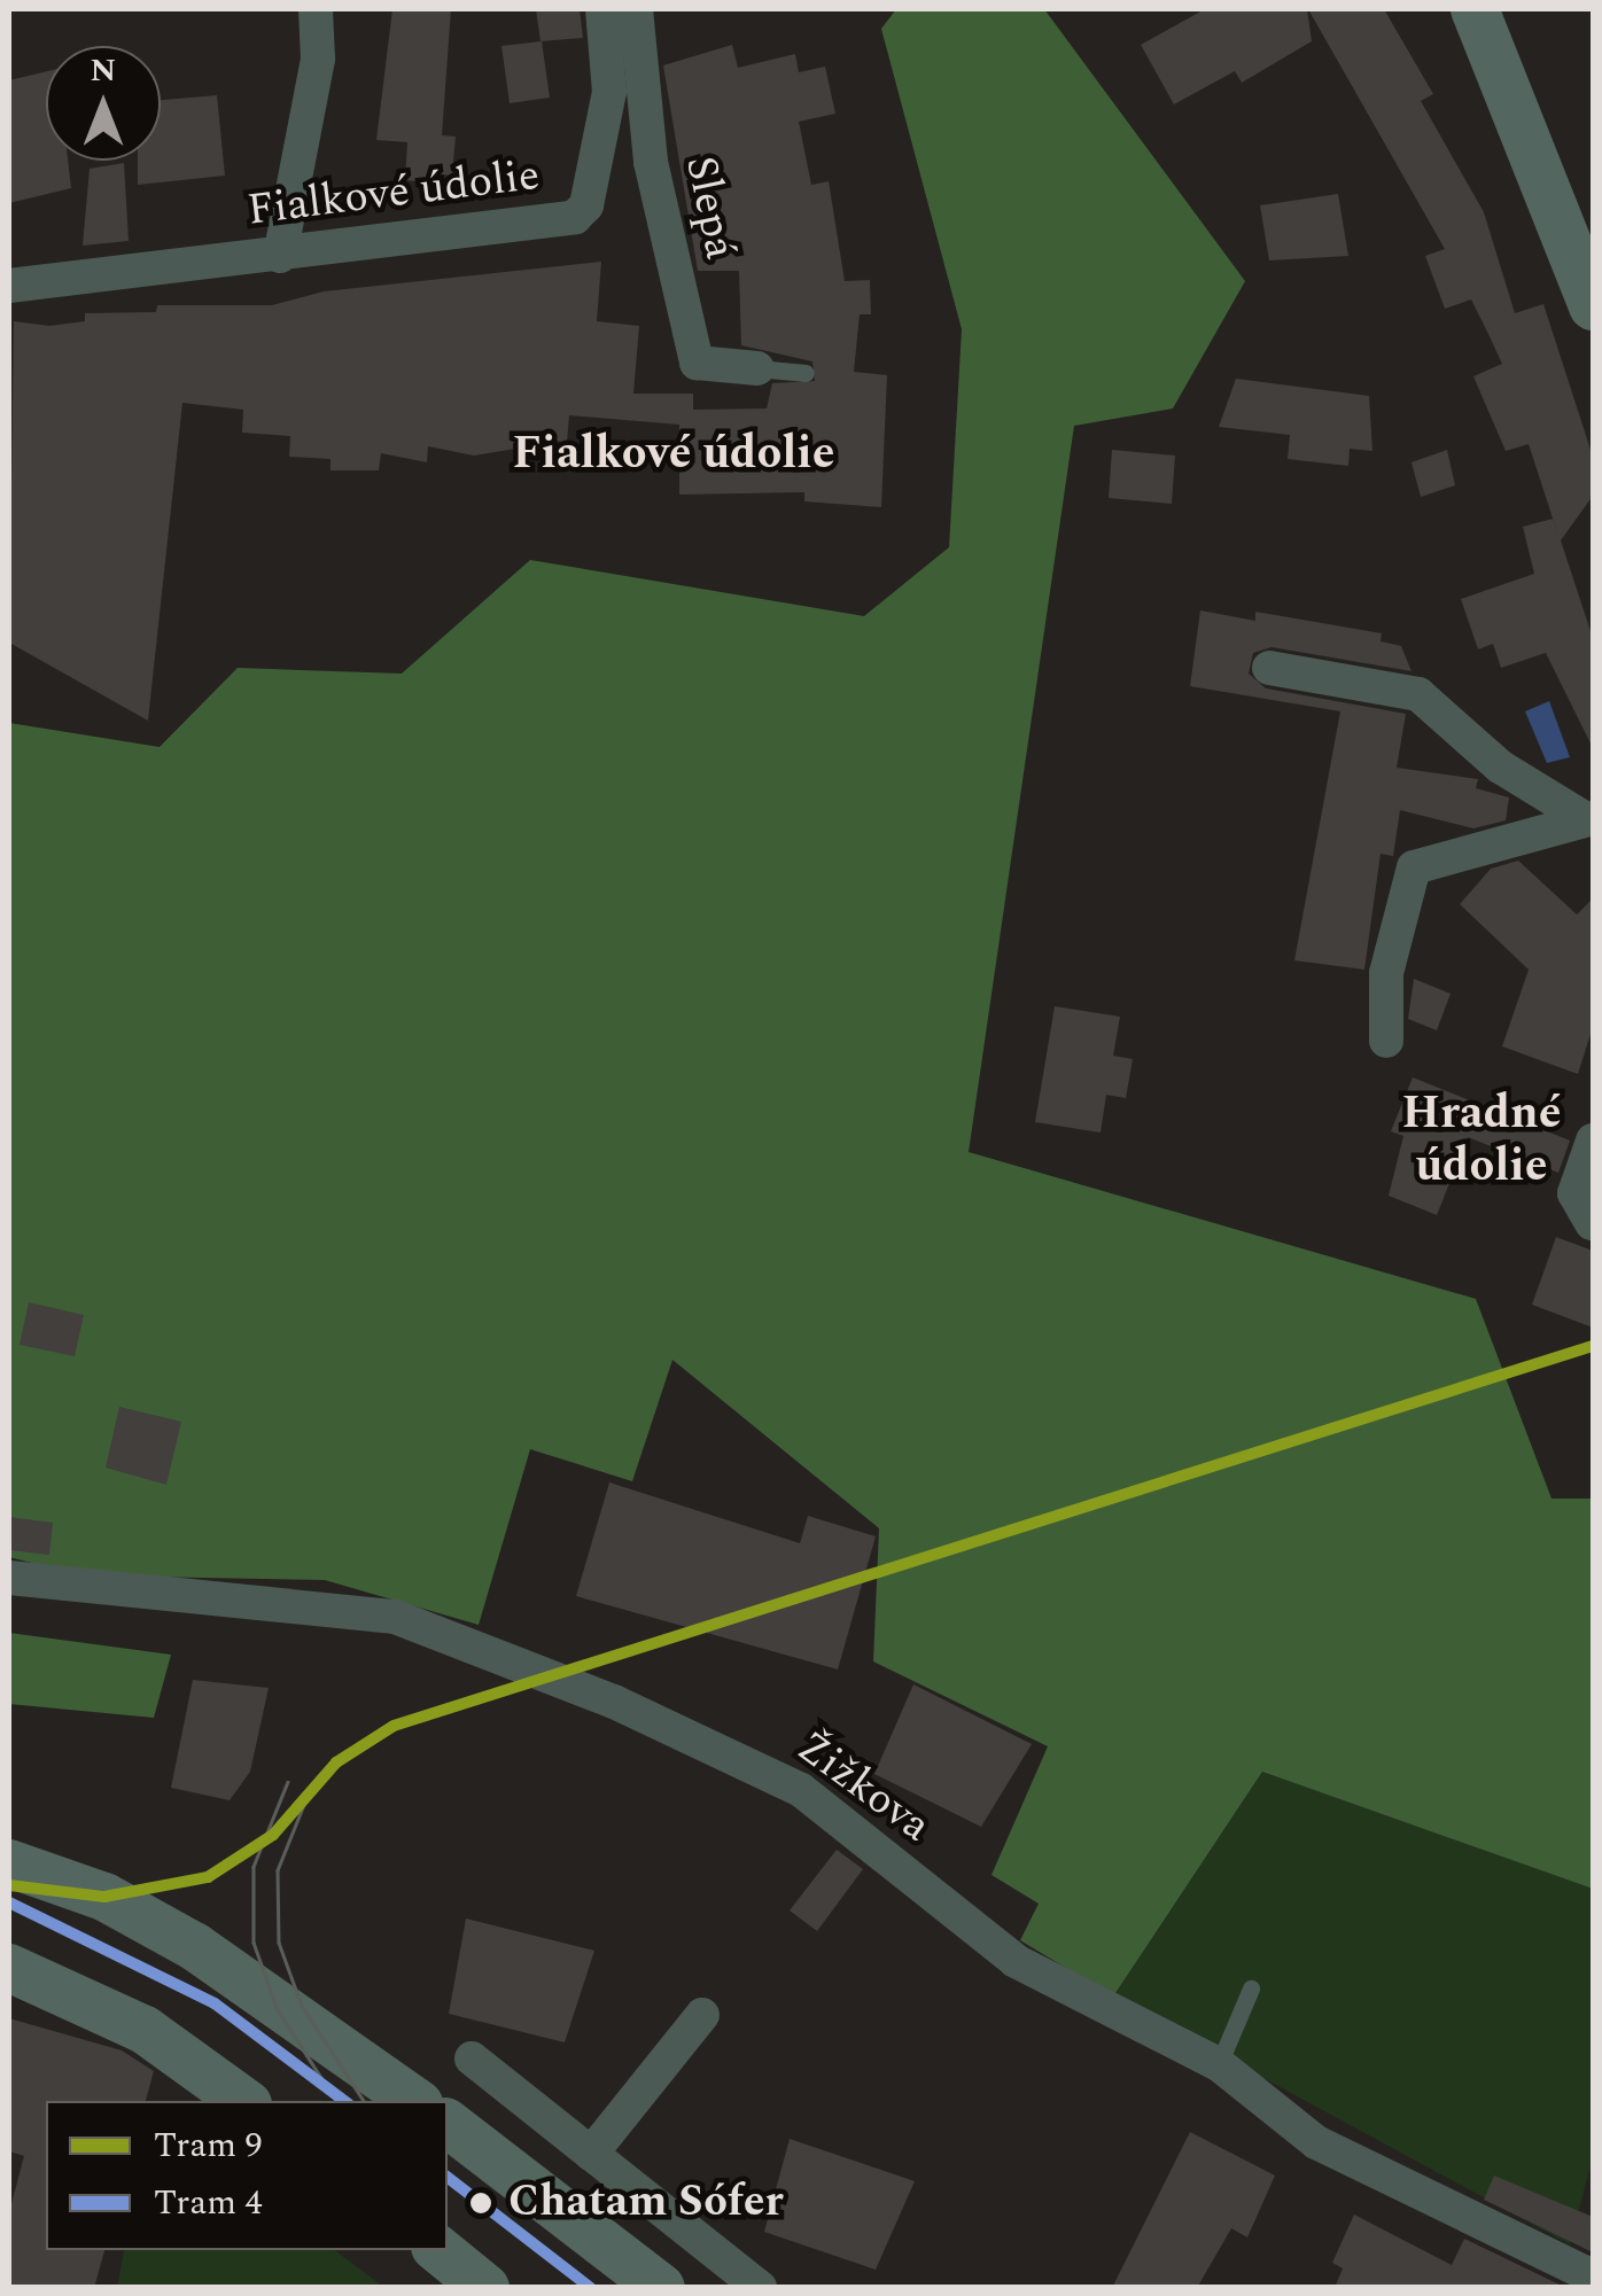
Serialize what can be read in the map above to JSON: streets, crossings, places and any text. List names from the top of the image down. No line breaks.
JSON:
{"streets":{"street":["Fialkové údolie","Slepá","Žižkova"]},"districts":["Fialkové údolie","Hradné údolie"],"places":["Chatam Sófer"],"lines":["tram line 9","tram line 4"],"legend":["Tram 9","Tram 4"],"north":"top"}
